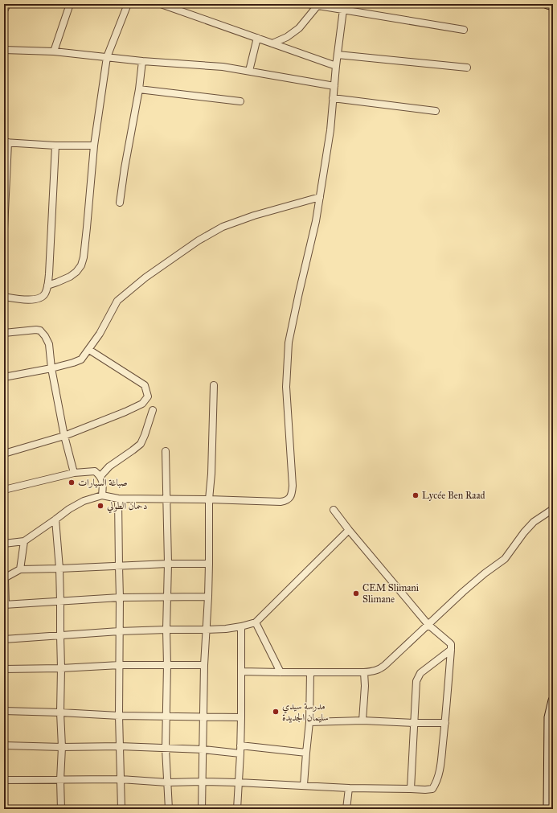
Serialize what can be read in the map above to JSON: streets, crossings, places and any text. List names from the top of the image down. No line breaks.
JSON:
{"places":["صباغة السيارات","Lycée Ben Raad","دحمان الطولي","CEM Slimani Slimane","مدرسة سيدي سليمان الجديدة"]}
